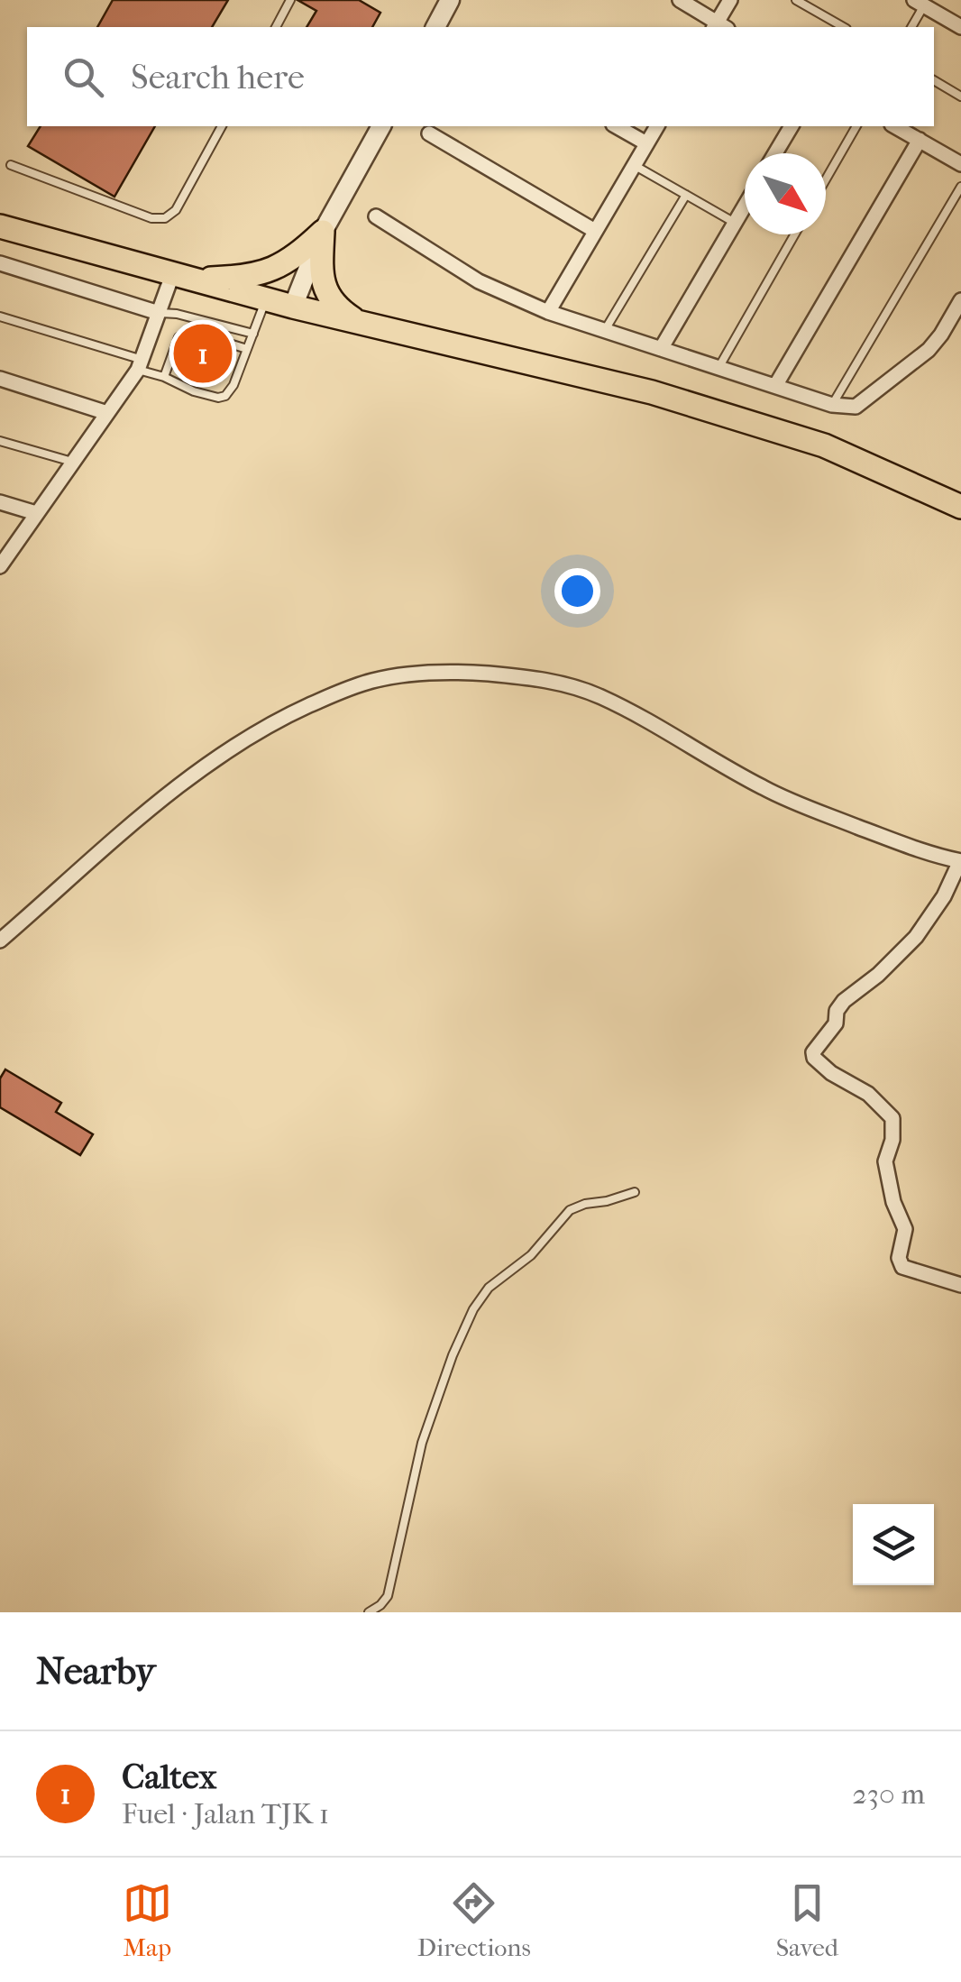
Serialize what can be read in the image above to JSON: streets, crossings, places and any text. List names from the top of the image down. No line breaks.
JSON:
{"north":"bottom right","page":{"search":"Search here","pins":"1","heading":"Nearby","list":[{"mark":"1","name":"Caltex","note":"Fuel · Jalan TJK 1","value":"230 m"}],"nav":["Map","Directions","Saved"]}}
